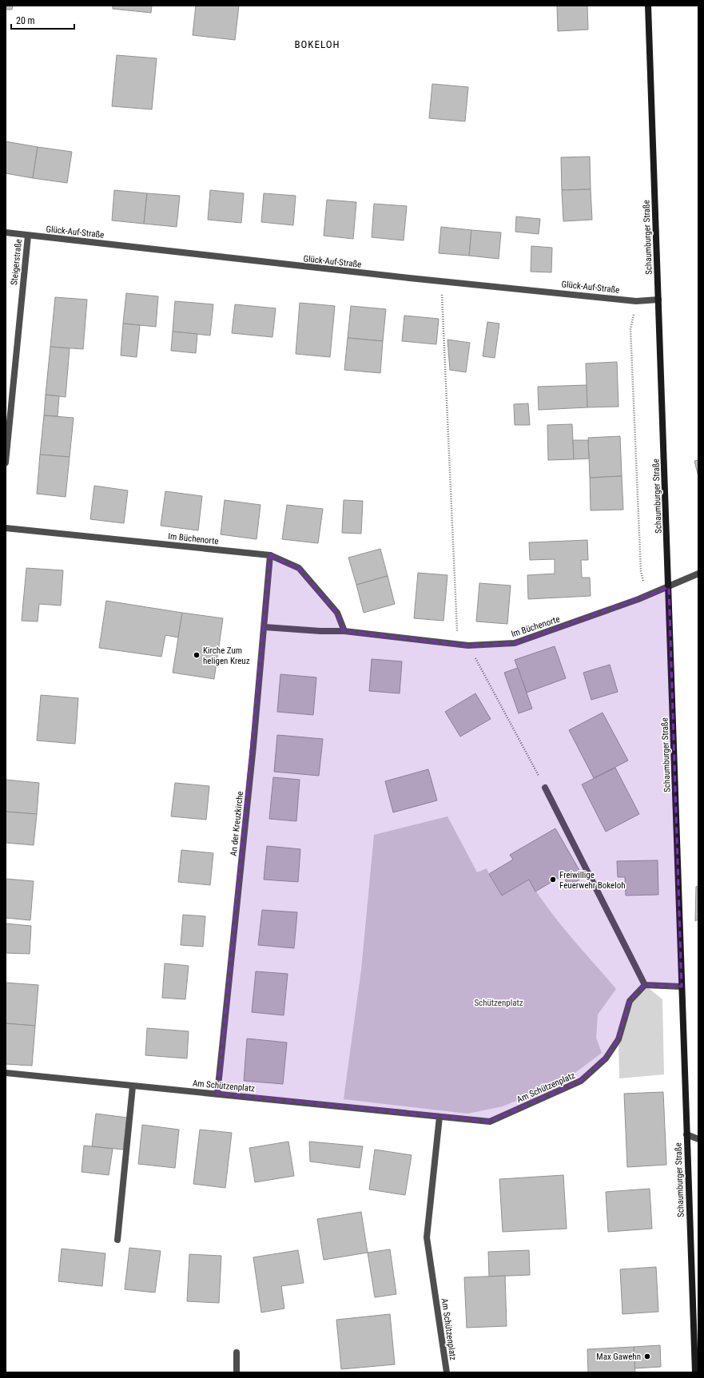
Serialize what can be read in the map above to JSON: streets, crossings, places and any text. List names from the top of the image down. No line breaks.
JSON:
{"streets":{"street":["Glück-Auf-Straße","Schaumburger Straße","Steigerstraße","Im Büchenorte","An der Kreuzkirche","Am Schützenplatz"]},"crossings":[["Glück-Auf-Straße","Schaumburger Straße"],["Glück-Auf-Straße","Steigerstraße"],["Schaumburger Straße","Im Büchenorte"],["Im Büchenorte","An der Kreuzkirche"],["An der Kreuzkirche","Am Schützenplatz"]],"districts":["BOKELOH"],"parks":["Schützenplatz"],"places":["Kirche Zum heligen Kreuz","Freiwillige Feuerwehr Bokeloh","Max Gawehn"],"scale_bar":"20 m"}
